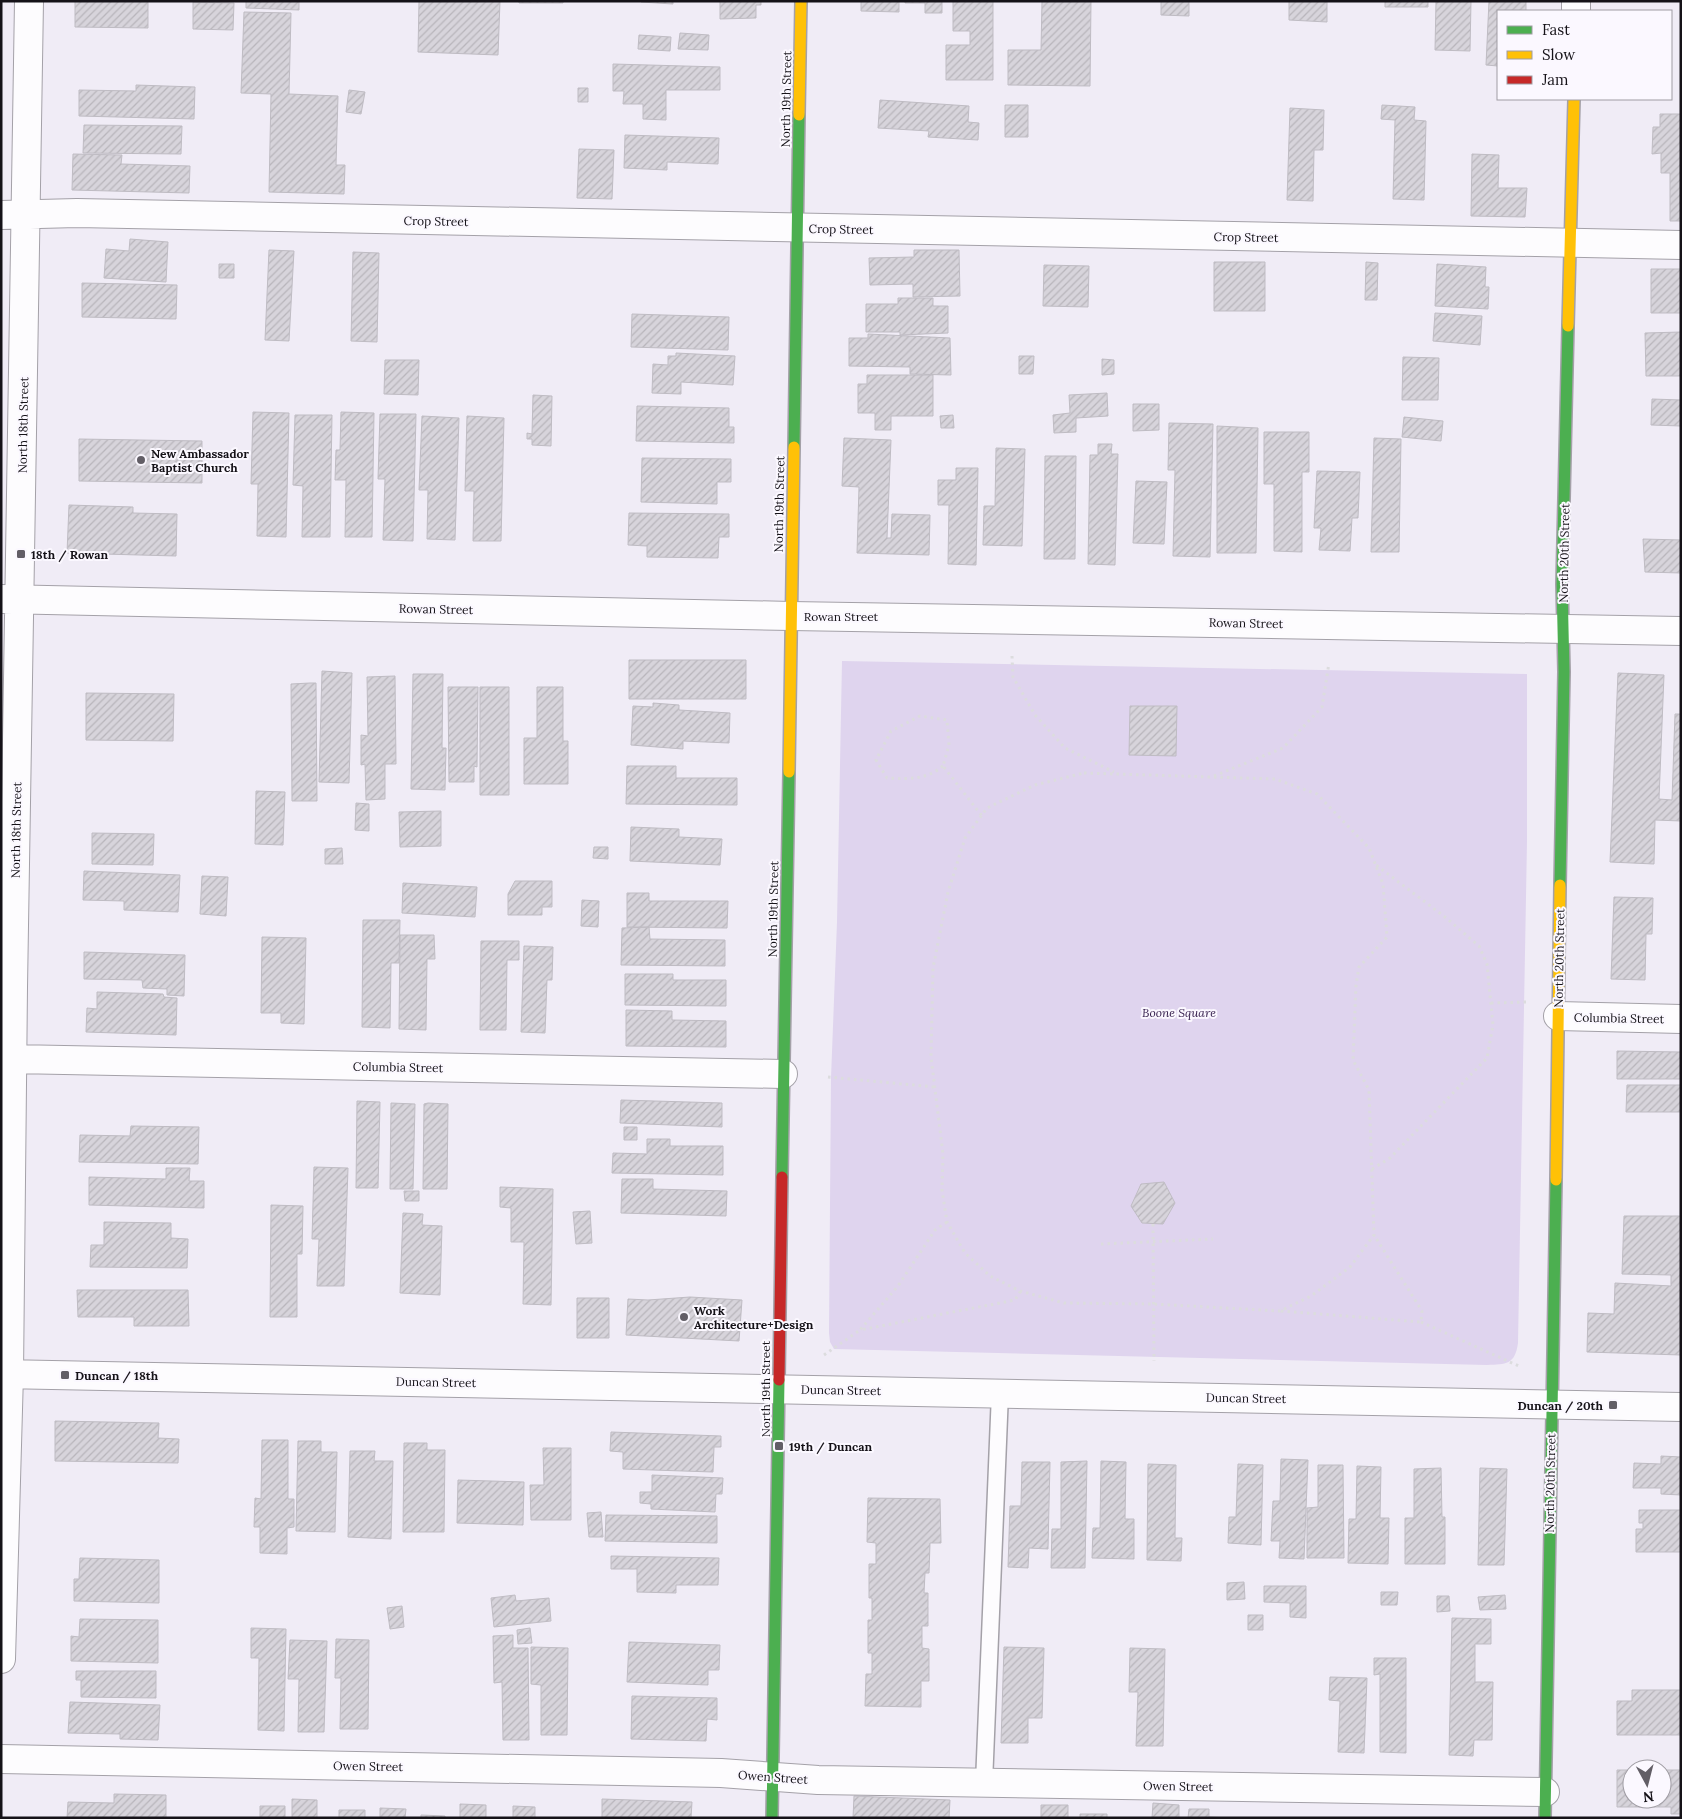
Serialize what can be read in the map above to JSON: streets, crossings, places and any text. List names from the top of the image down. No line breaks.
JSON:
{"streets":{"street":["North 19th Street","Crop Street","North 18th Street","North 20th Street","Rowan Street","Columbia Street","Duncan Street","Owen Street"]},"crossings":[["North 19th Street","Crop Street"],["North 19th Street","Rowan Street"],["North 19th Street","Columbia Street"],["North 19th Street","Duncan Street"],["North 19th Street","Owen Street"],["Crop Street","North 18th Street"],["Crop Street","North 20th Street"],["North 18th Street","Rowan Street"],["North 18th Street","Columbia Street"],["North 18th Street","Duncan Street"],["North 20th Street","Rowan Street"],["North 20th Street","Columbia Street"],["North 20th Street","Duncan Street"],["North 20th Street","Owen Street"]],"parks":["Boone Square"],"places":{"other":["New Ambassador Baptist Church","Work Architecture+Design"],"transit":["18th / Rowan","Duncan / 18th","Duncan / 20th","19th / Duncan"]},"legend":["Fast","Slow","Jam"],"north":"bottom"}
